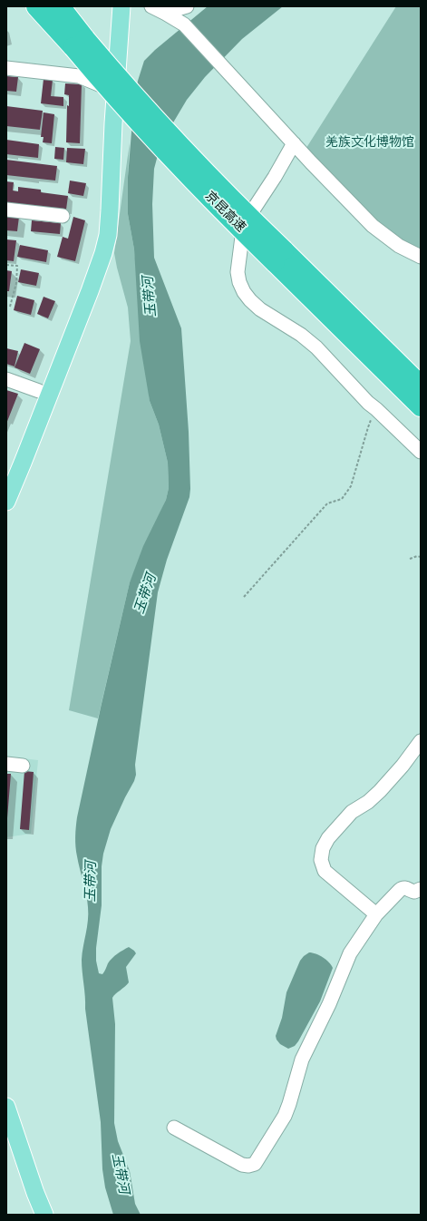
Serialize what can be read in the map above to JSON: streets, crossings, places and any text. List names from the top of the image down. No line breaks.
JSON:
{"streets":{"highway":["京昆高速"]},"water":["玉带河"],"parks":["羌族文化博物馆"]}
